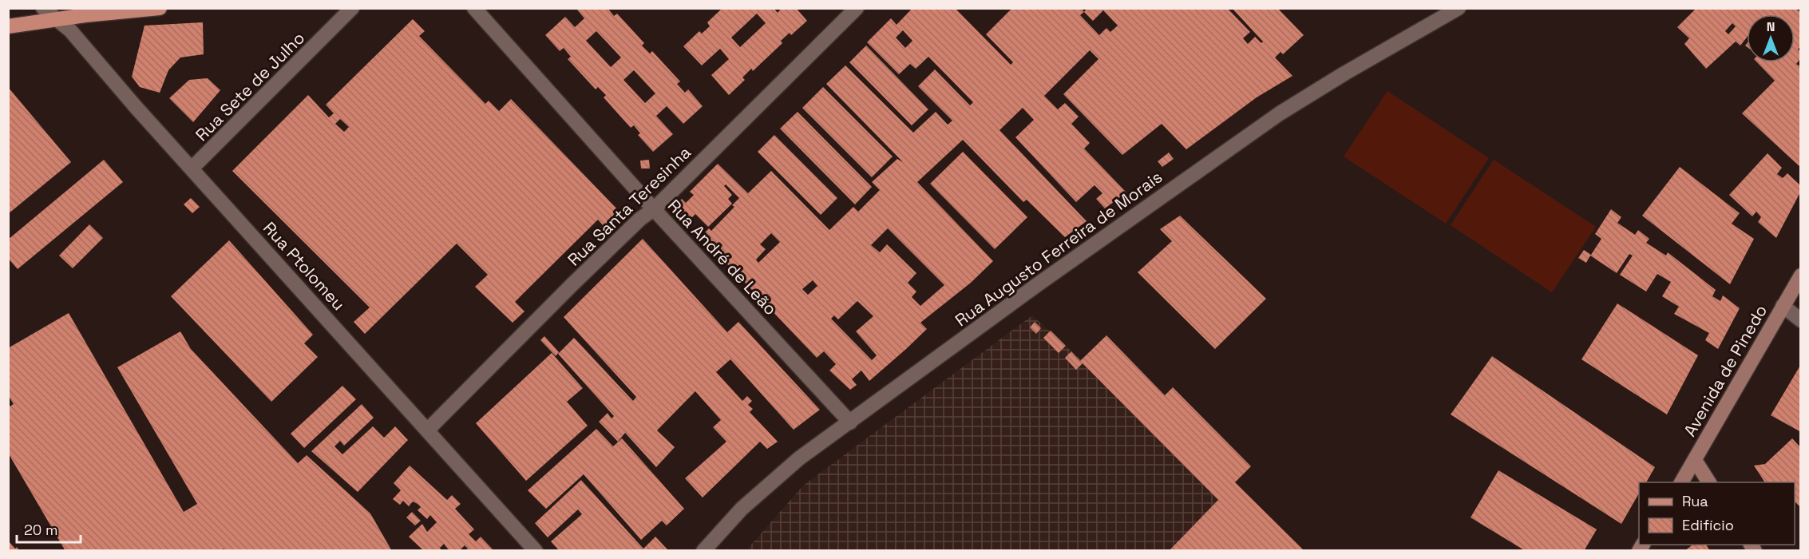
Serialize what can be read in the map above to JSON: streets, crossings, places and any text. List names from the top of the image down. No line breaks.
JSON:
{"streets":{"street":["Rua Sete de Julho","Rua Santa Teresinha","Rua Augusto Ferreira de Morais","Rua André de Leão","Rua Ptolomeu","Avenida de Pinedo"]},"crossings":[["Rua Sete de Julho","Rua Ptolomeu"],["Rua Santa Teresinha","Rua André de Leão"],["Rua Santa Teresinha","Rua Ptolomeu"],["Rua Augusto Ferreira de Morais","Rua André de Leão"]],"legend":["Rua","Edifício"],"scale_bar":"20 m","north":"top"}
